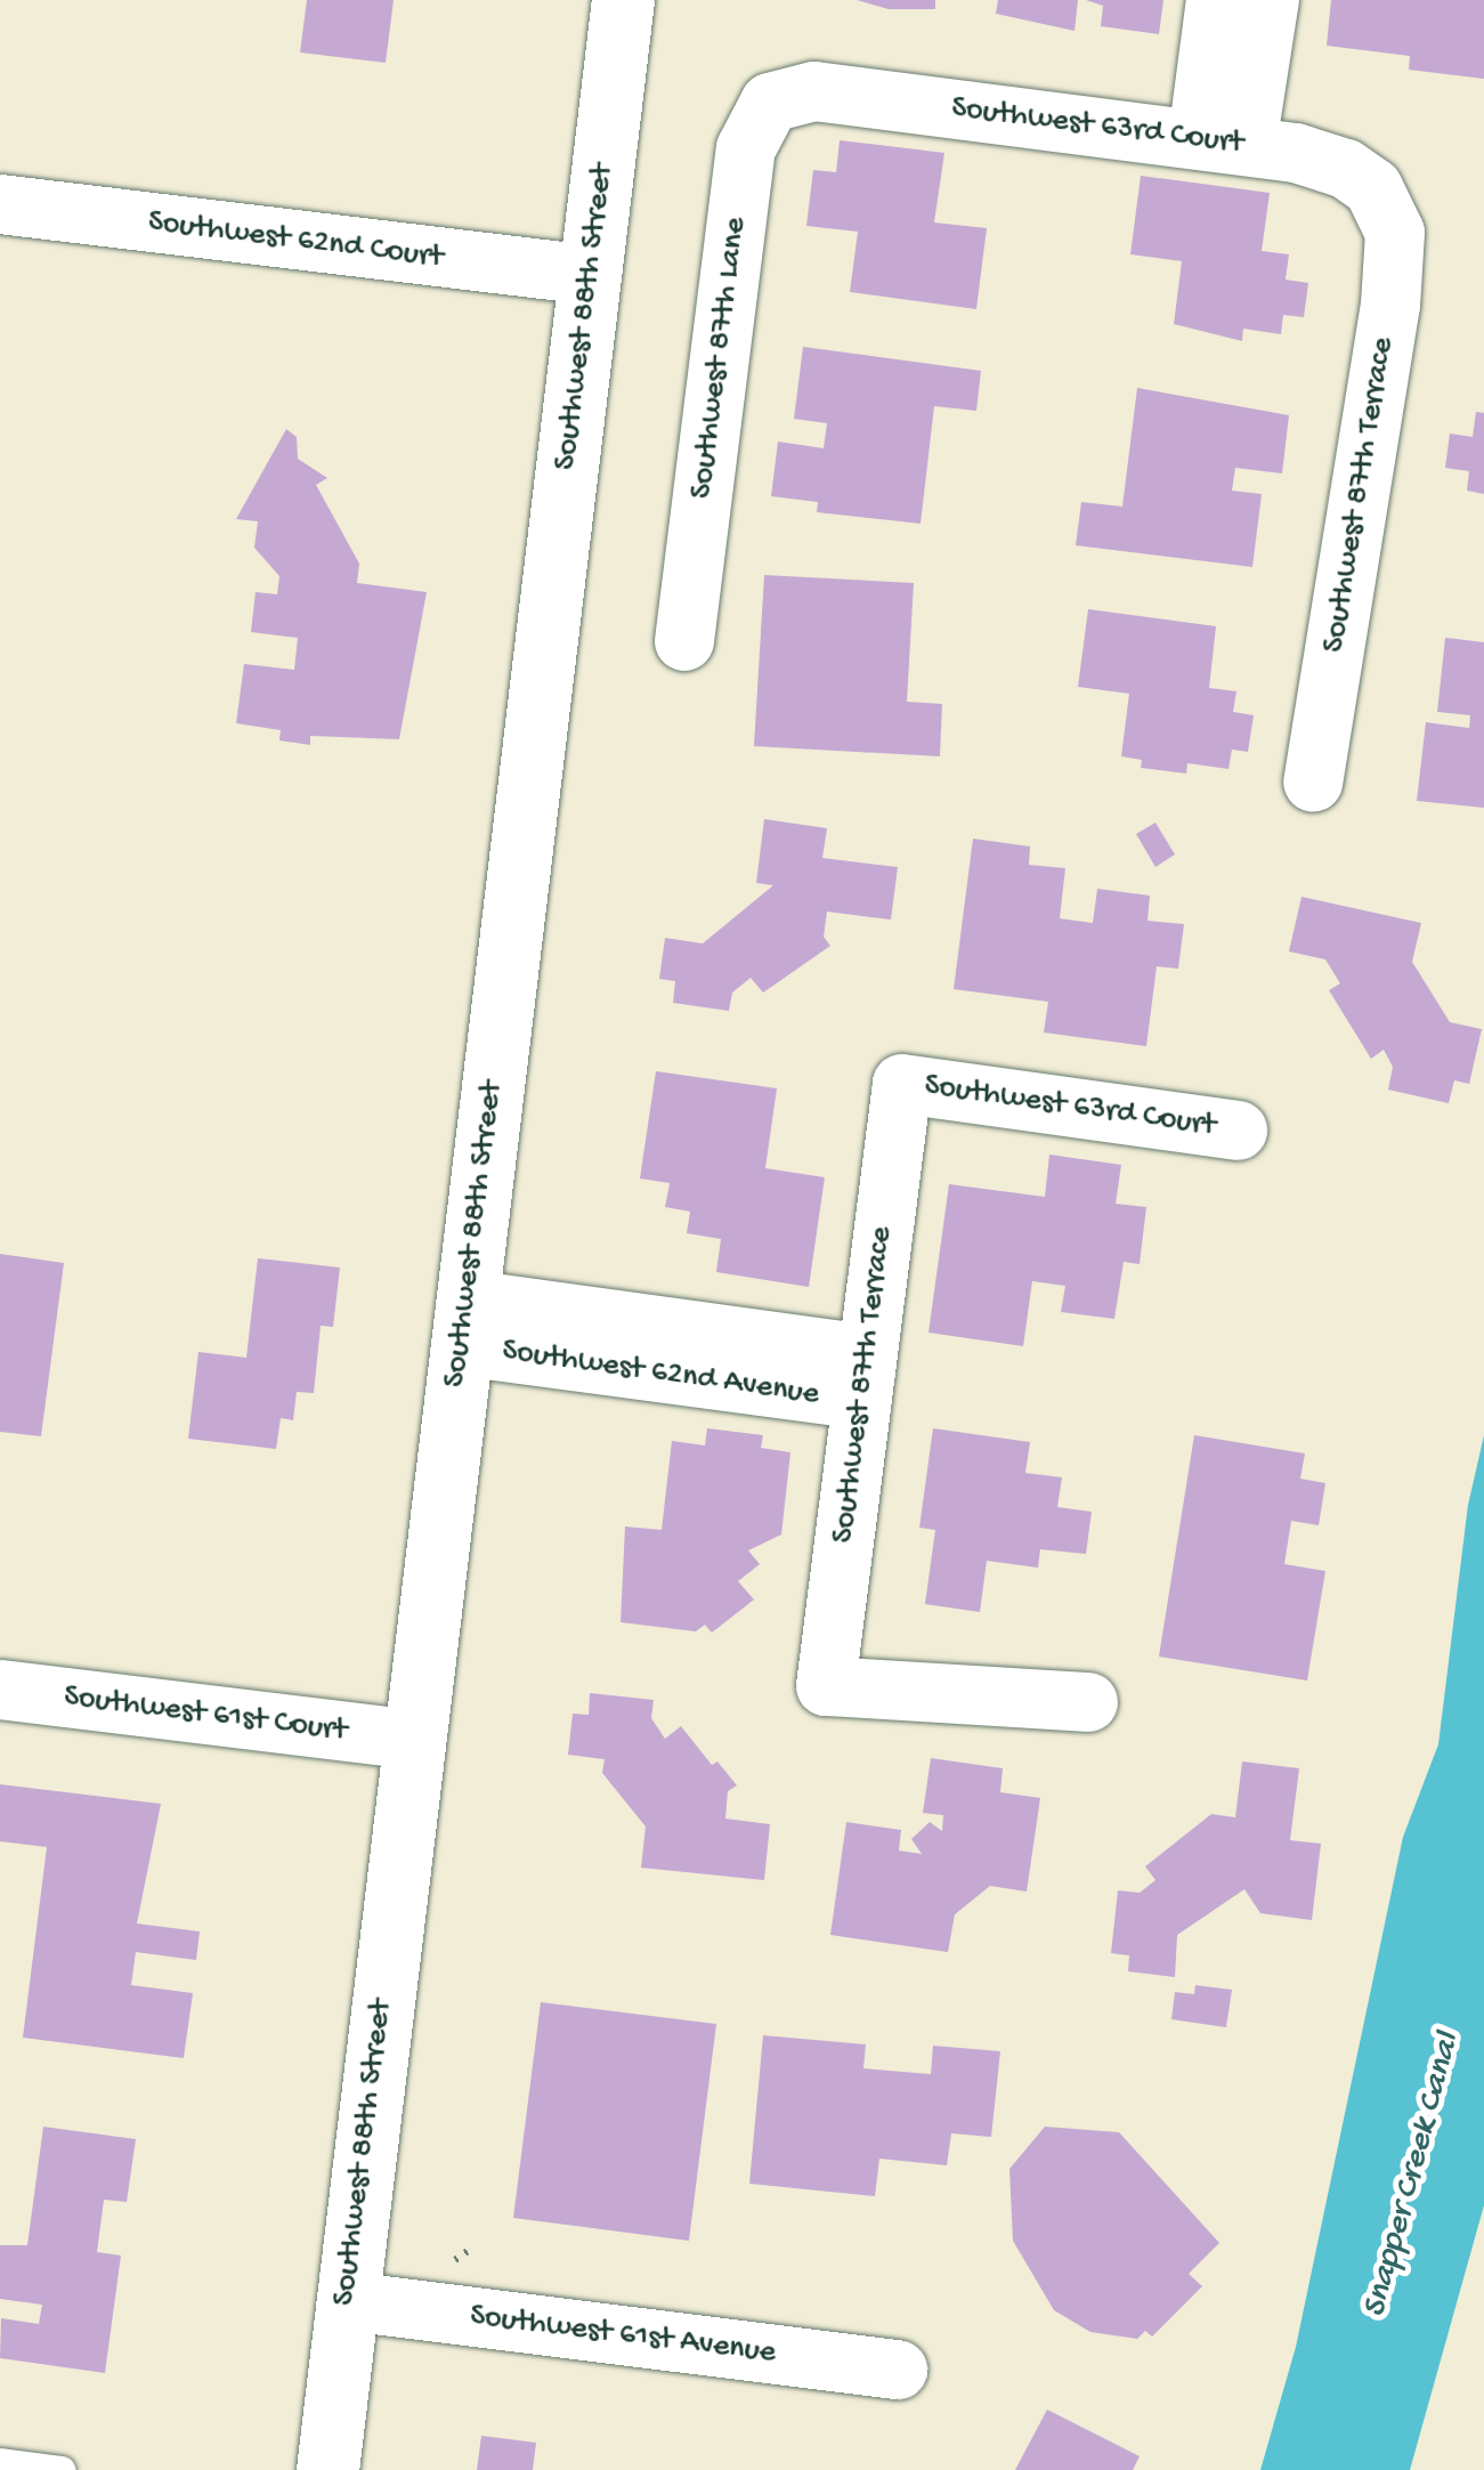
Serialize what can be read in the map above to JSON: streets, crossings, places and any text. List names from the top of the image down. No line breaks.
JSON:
{"streets":{"street":["Southwest 63rd Court","Southwest 62nd Court","Southwest 88th Street","Southwest 87th Lane","Southwest 87th Terrace","Southwest 62nd Avenue","Southwest 61st Court","Southwest 61st Avenue"]},"crossings":[["Southwest 63rd Court","Southwest 87th Lane"],["Southwest 63rd Court","Southwest 87th Terrace"],["Southwest 62nd Court","Southwest 88th Street"],["Southwest 88th Street","Southwest 62nd Avenue"],["Southwest 88th Street","Southwest 61st Court"],["Southwest 88th Street","Southwest 61st Avenue"],["Southwest 87th Terrace","Southwest 62nd Avenue"]],"water":["Snapper Creek Canal"]}
